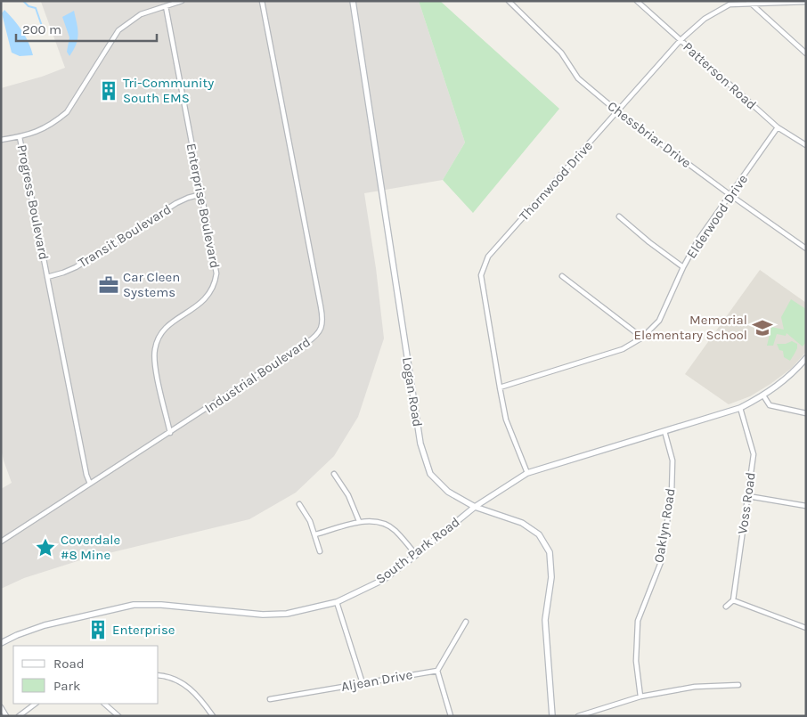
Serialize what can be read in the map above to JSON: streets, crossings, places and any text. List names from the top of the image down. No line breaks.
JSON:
{"streets":{"main road":["Logan Road","South Park Road"],"street":["Patterson Road","Chessbriar Drive","Thornwood Drive","Progress Boulevard","Enterprise Boulevard","Elderwood Drive","Transit Boulevard","Industrial Boulevard","Voss Road","Oaklyn Road","Aljean Drive"]},"crossings":[["Patterson Road","Thornwood Drive"],["Patterson Road","Elderwood Drive"],["Chessbriar Drive","Thornwood Drive"],["Chessbriar Drive","Elderwood Drive"],["Thornwood Drive","Elderwood Drive"],["Thornwood Drive","South Park Road"],["Progress Boulevard","Enterprise Boulevard"],["Progress Boulevard","Transit Boulevard"],["Progress Boulevard","Industrial Boulevard"],["Enterprise Boulevard","Transit Boulevard"],["Enterprise Boulevard","Industrial Boulevard"],["Logan Road","South Park Road"],["Voss Road","South Park Road"],["Oaklyn Road","South Park Road"]],"places":{"building":["Tri-Community South EMS","Enterprise"],"office":["Car Cleen Systems"],"school or university":["Memorial Elementary School"],"place":["Coverdale #8 Mine"]},"legend":["Road","Park"],"scale_bar":"200 m"}
